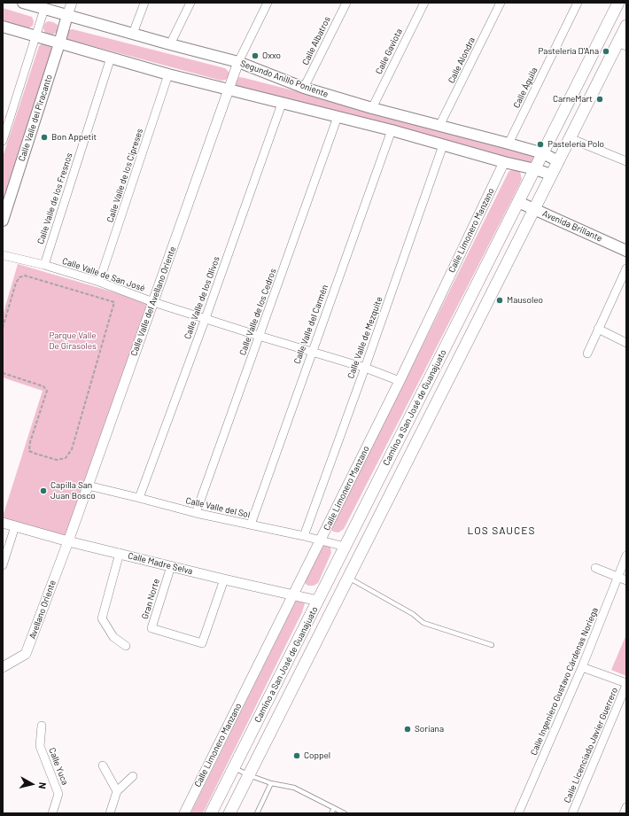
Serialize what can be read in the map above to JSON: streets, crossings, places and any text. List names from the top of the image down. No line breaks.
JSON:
{"streets":{"main road":["Segundo Anillo Poniente","Calle Valle del Piracanto","Avenida Brillante","Camino a San José de Guanajuato"],"street":["Calle Albatros","Calle Gaviota","Calle Alondra","Calle Águila","Calle Valle de los Cipreses","Calle Valle de los Fresnos","Calle Limonero Manzano","Calle Valle de San José","Calle Valle de los Olivos","Calle Valle del Avellano Oriente","Calle Valle de los Cedros","Calle Valle del Carmén","Calle Valle de Mezquite","Calle Valle del Sol","Calle Madre Selva","Gran Norte","Avellano Oriente","Calle Ingeniero Gustavo Cárdenas Noriega","Calle Licenciado Javier Guerrero","Calle Yuca"]},"crossings":[["Calle Albatros","Segundo Anillo Poniente"],["Calle Gaviota","Segundo Anillo Poniente"],["Calle Alondra","Segundo Anillo Poniente"],["Segundo Anillo Poniente","Calle Águila"],["Segundo Anillo Poniente","Calle Valle del Piracanto"],["Segundo Anillo Poniente","Calle Valle del Avellano Oriente"],["Segundo Anillo Poniente","Camino a San José de Guanajuato"],["Calle Valle de los Cipreses","Calle Valle de San José"],["Calle Valle de los Fresnos","Calle Valle de San José"],["Avenida Brillante","Camino a San José de Guanajuato"],["Calle Limonero Manzano","Calle Valle de San José"],["Calle Limonero Manzano","Calle Valle del Sol"],["Calle Limonero Manzano","Calle Madre Selva"],["Calle Valle de San José","Calle Valle de los Olivos"],["Calle Valle de San José","Calle Valle del Avellano Oriente"],["Calle Valle de San José","Calle Valle de los Cedros"],["Calle Valle de San José","Calle Valle del Carmén"],["Calle Valle de San José","Calle Valle de Mezquite"],["Calle Valle de los Olivos","Calle Valle del Sol"],["Calle Valle del Avellano Oriente","Calle Valle del Sol"],["Calle Valle del Avellano Oriente","Calle Madre Selva"],["Calle Valle del Avellano Oriente","Avellano Oriente"],["Calle Valle de los Cedros","Calle Valle del Sol"],["Calle Valle del Carmén","Calle Valle del Sol"],["Calle Valle de Mezquite","Calle Valle del Sol"],["Camino a San José de Guanajuato","Calle Valle del Sol"],["Camino a San José de Guanajuato","Calle Madre Selva"],["Calle Madre Selva","Gran Norte"],["Calle Madre Selva","Avellano Oriente"]],"districts":["LOS SAUCES"],"parks":["Parque Valle De Girasoles"],"places":["Pastelería D'Ana","Oxxo","CarneMart","Bon Appetit","Pastelería Polo","Mausoleo","Capilla San Juan Bosco","Soriana","Coppel"],"north":"right"}
